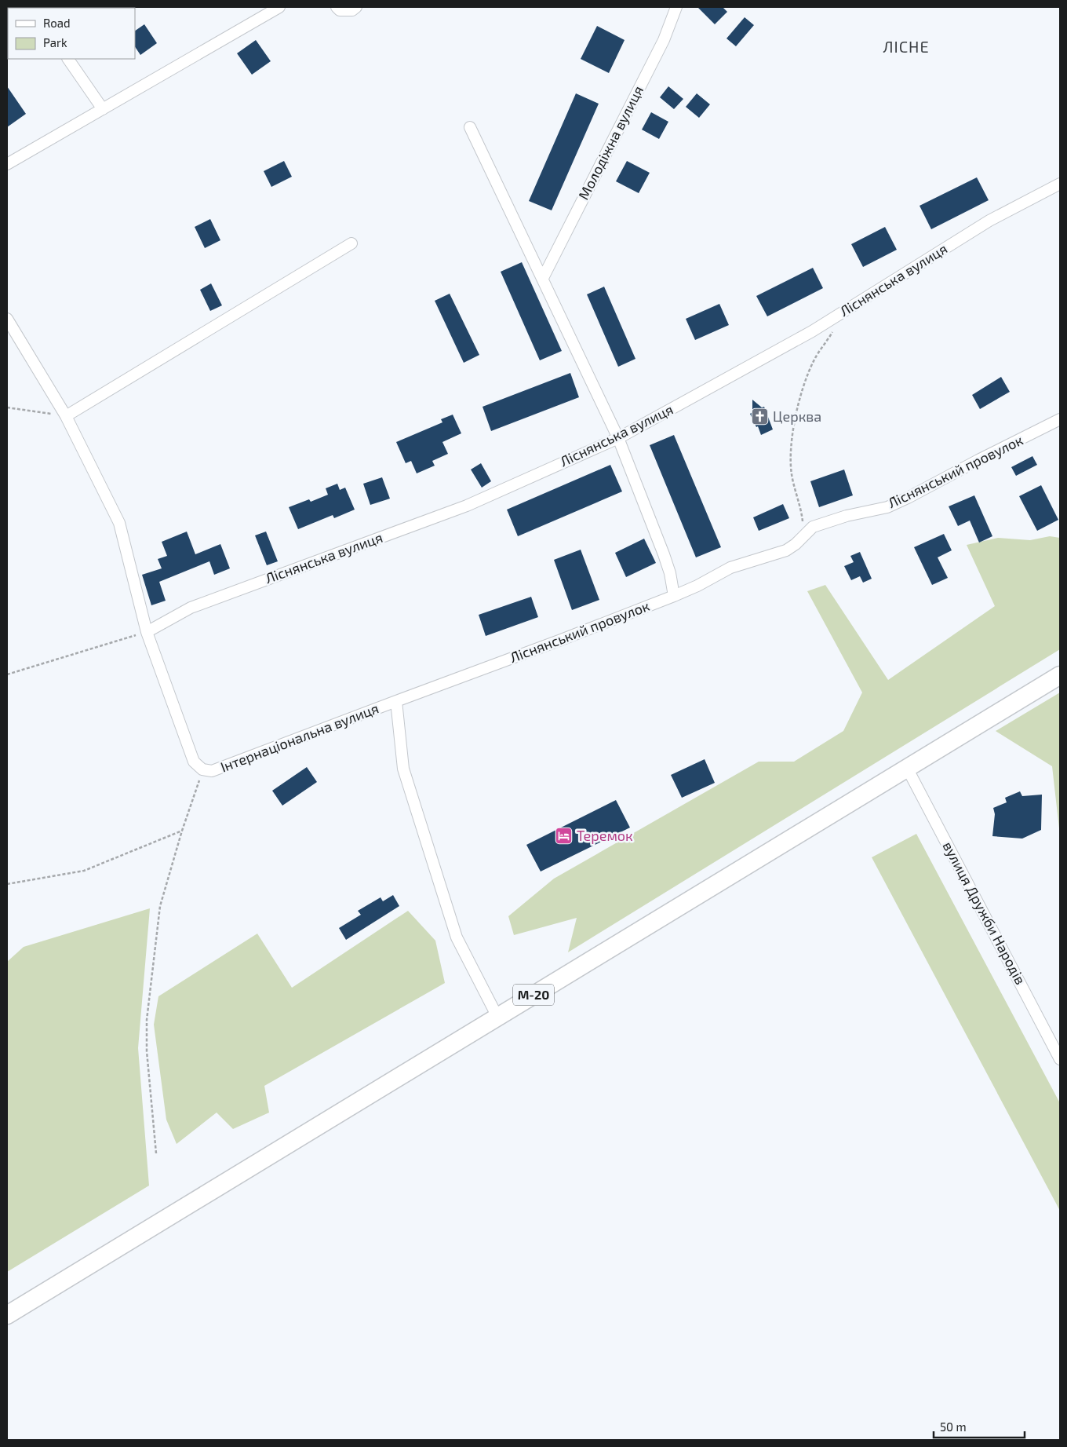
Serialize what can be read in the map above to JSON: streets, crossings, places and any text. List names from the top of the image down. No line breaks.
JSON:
{"streets":{"highway":["М-20"],"street":["Молодіжна вулиця","Ліснянська вулиця","Ліснянський провулок","Інтернаціональна вулиця","вулиця Дружби Народів"]},"crossings":[["Ліснянський провулок","Інтернаціональна вулиця"],["вулиця Дружби Народів","М-20"]],"districts":["ЛІСНЕ"],"places":{"church":["Церква"],"hotel":["Теремок"]},"legend":["Road","Park"],"scale_bar":"50 m"}
